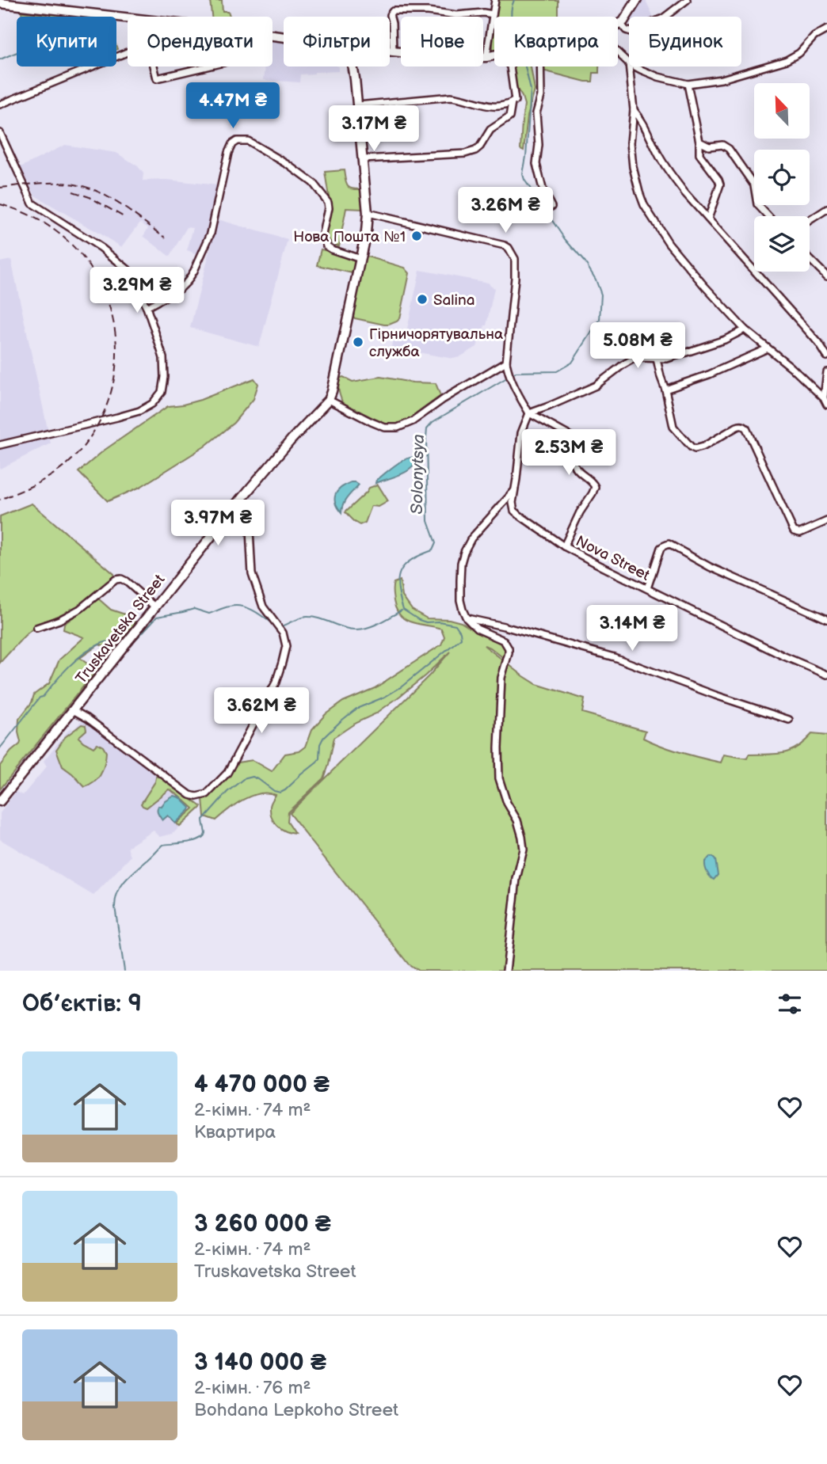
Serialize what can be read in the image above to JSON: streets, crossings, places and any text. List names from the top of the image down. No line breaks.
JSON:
{"streets":{"street":["Nova Street","Truskavetska Street"]},"water":["Solonytsya"],"places":["Нова Пошта №1","Salina","Гірничорятувальна служба"],"north":"top left","page":{"chip":["Купити","Орендувати","Фільтри","Нове","Квартира","Будинок"],"price":["4.47M ₴","3.17M ₴","3.26M ₴","3.29M ₴","5.08M ₴","2.53M ₴","3.97M ₴","3.14M ₴","3.62M ₴"],"heading":"Об’єктів: 9","list":[{"name":"4 470 000 ₴","note":"2-кімн. · 74 m² · Квартира"},{"name":"3 260 000 ₴","note":"2-кімн. · 74 m² · Truskavetska Street"},{"name":"3 140 000 ₴","note":"2-кімн. · 76 m² · Bohdana Lepkoho Street"}]}}
